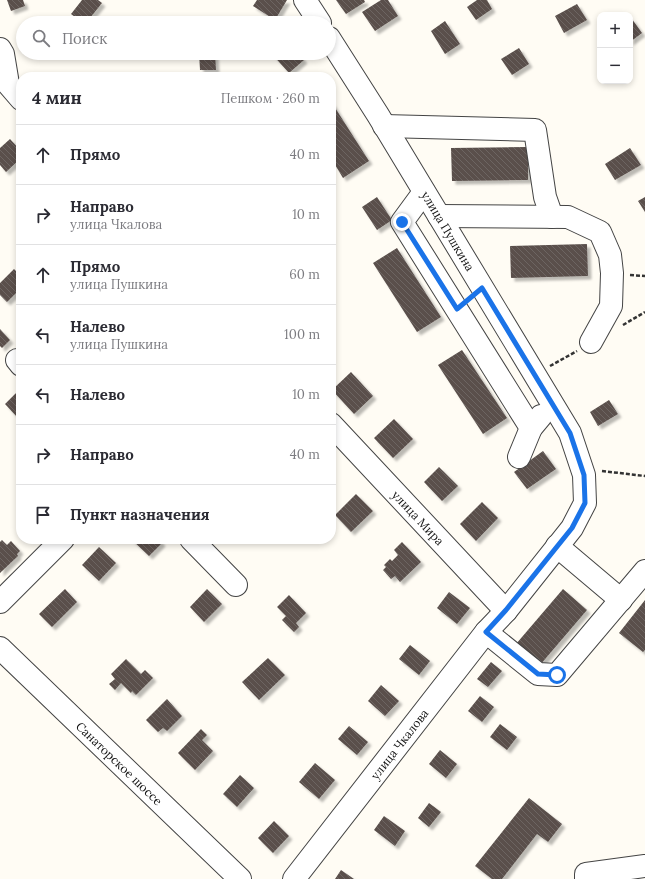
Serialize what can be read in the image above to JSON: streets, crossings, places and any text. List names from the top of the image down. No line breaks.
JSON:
{"streets":{"street":["улица Пушкина","улица Мира","улица Чкалова","Санаторское шоссе"]},"crossings":[["улица Пушкина","улица Мира"],["улица Пушкина","улица Чкалова"],["улица Мира","улица Чкалова"]],"page":{"map_buttons":["+","−"],"search":"Поиск","heading":["4 мин","Пешком · 260 m"],"list":[["Прямо","40 m"],["Направо","улица Чкалова","10 m"],["Прямо","улица Пушкина","60 m"],["Налево","улица Пушкина","100 m"],["Налево","10 m"],["Направо","40 m"],"Пункт назначения"]}}
